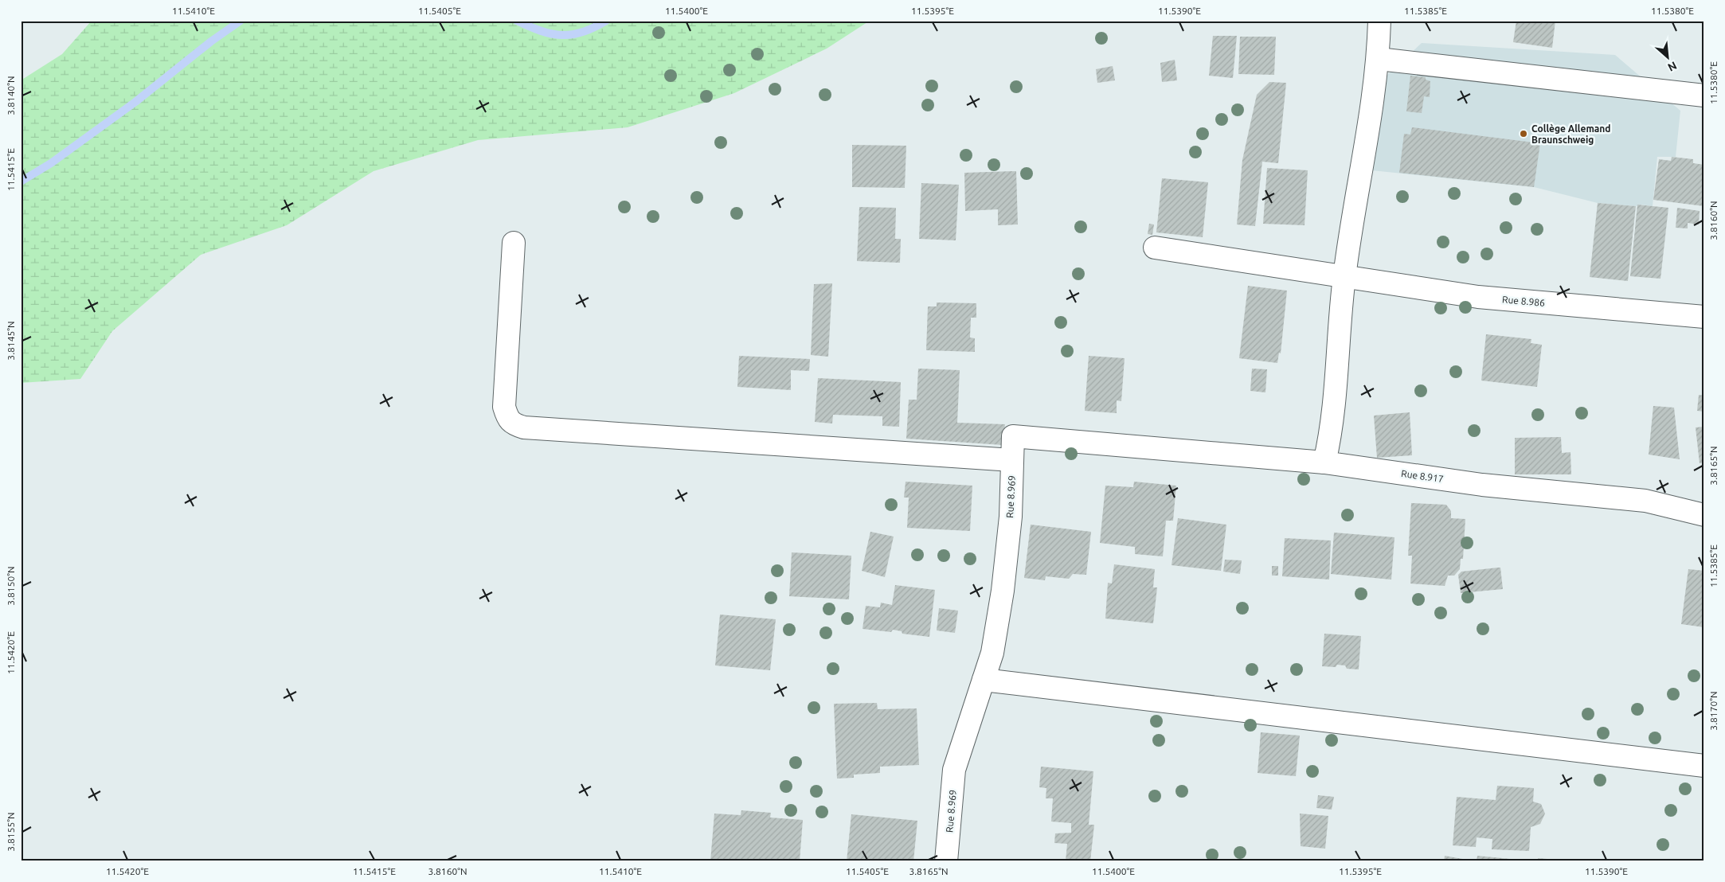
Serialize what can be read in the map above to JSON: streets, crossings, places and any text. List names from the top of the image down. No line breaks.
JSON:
{"streets":{"street":["Rue 8.986","Rue 8.917","Rue 8.969"]},"crossings":[["Rue 8.917","Rue 8.969"]],"places":["Collège Allemand Braunschweig"],"north":"bottom right","coordinates":["11.5410°E","11.5405°E","11.5400°E","11.5395°E","11.5390°E","11.5385°E","11.5380°E","3.8140°N","11.5415°E","3.8160°N","3.8145°N","3.8165°N","3.8150°N","11.5420°E","3.8170°N","3.8155°N"]}
